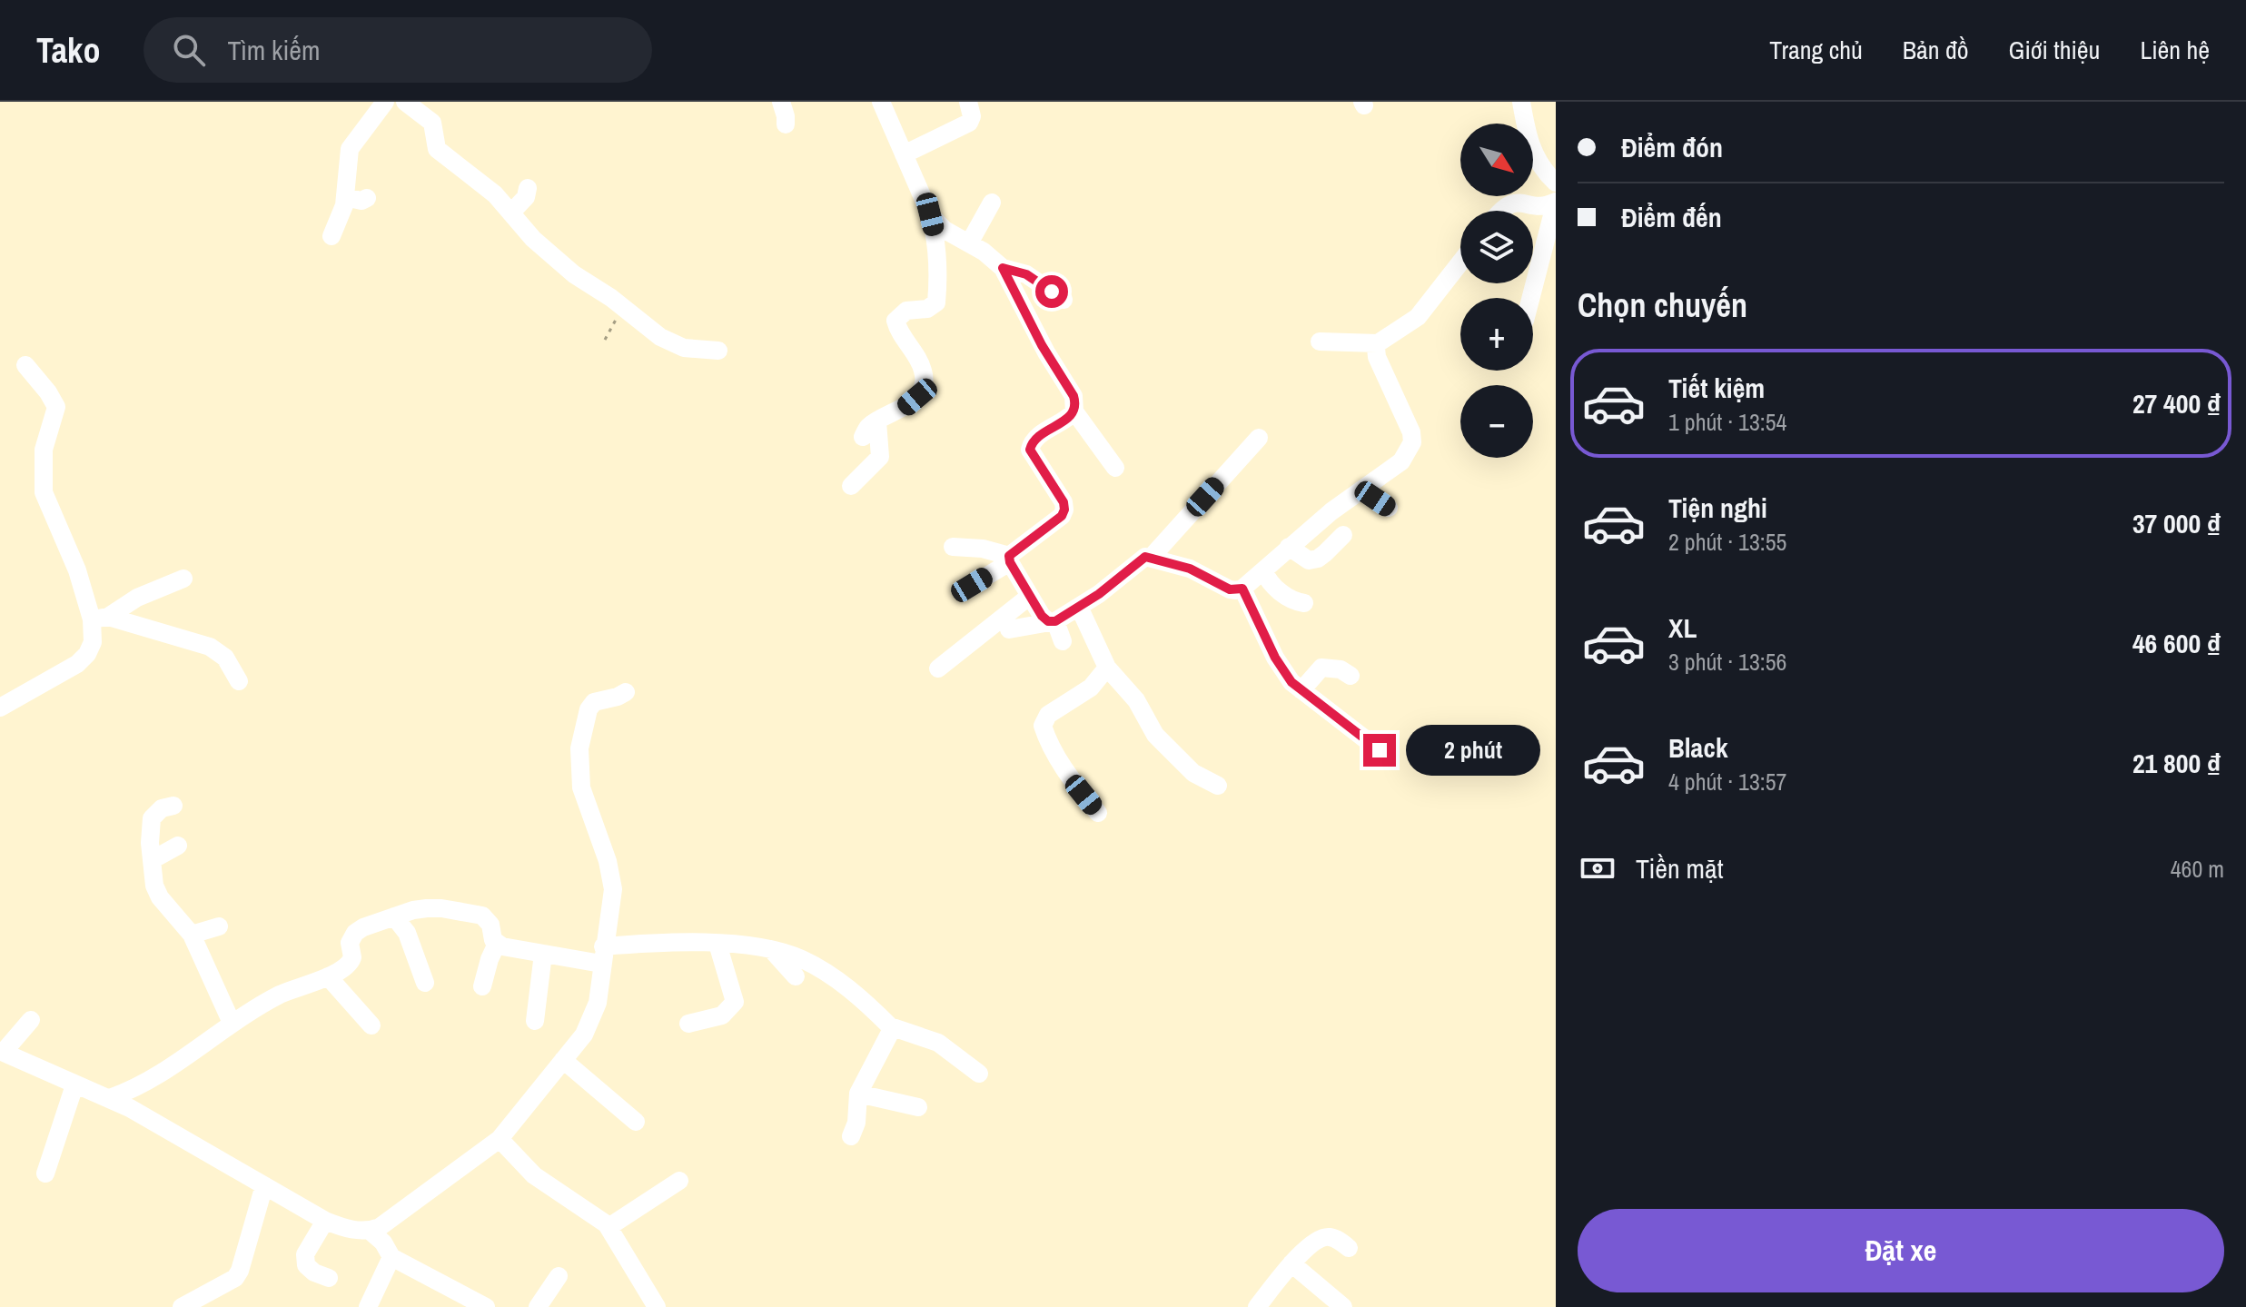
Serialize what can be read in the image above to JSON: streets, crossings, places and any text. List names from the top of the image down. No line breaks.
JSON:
{"north":"bottom right","page":{"header":"Tako","search":"Tìm kiếm","nav":["Trang chủ","Bản đồ","Giới thiệu","Liên hệ"],"banner":["Điểm đón","Điểm đến"],"map_buttons":["+","−"],"heading":"Chọn chuyến","list":[{"name":"Tiết kiệm","note":"1 phút · 13:54","value":"27 400 ₫"},{"name":"Tiện nghi","note":"2 phút · 13:55","value":"37 000 ₫"},{"name":"XL","note":"3 phút · 13:56","value":"46 600 ₫"},{"name":"Black","note":"4 phút · 13:57","value":"21 800 ₫"}],"bubble":"2 phút","pay":["Tiền mặt","460 m"],"buttons":"Đặt xe"}}
